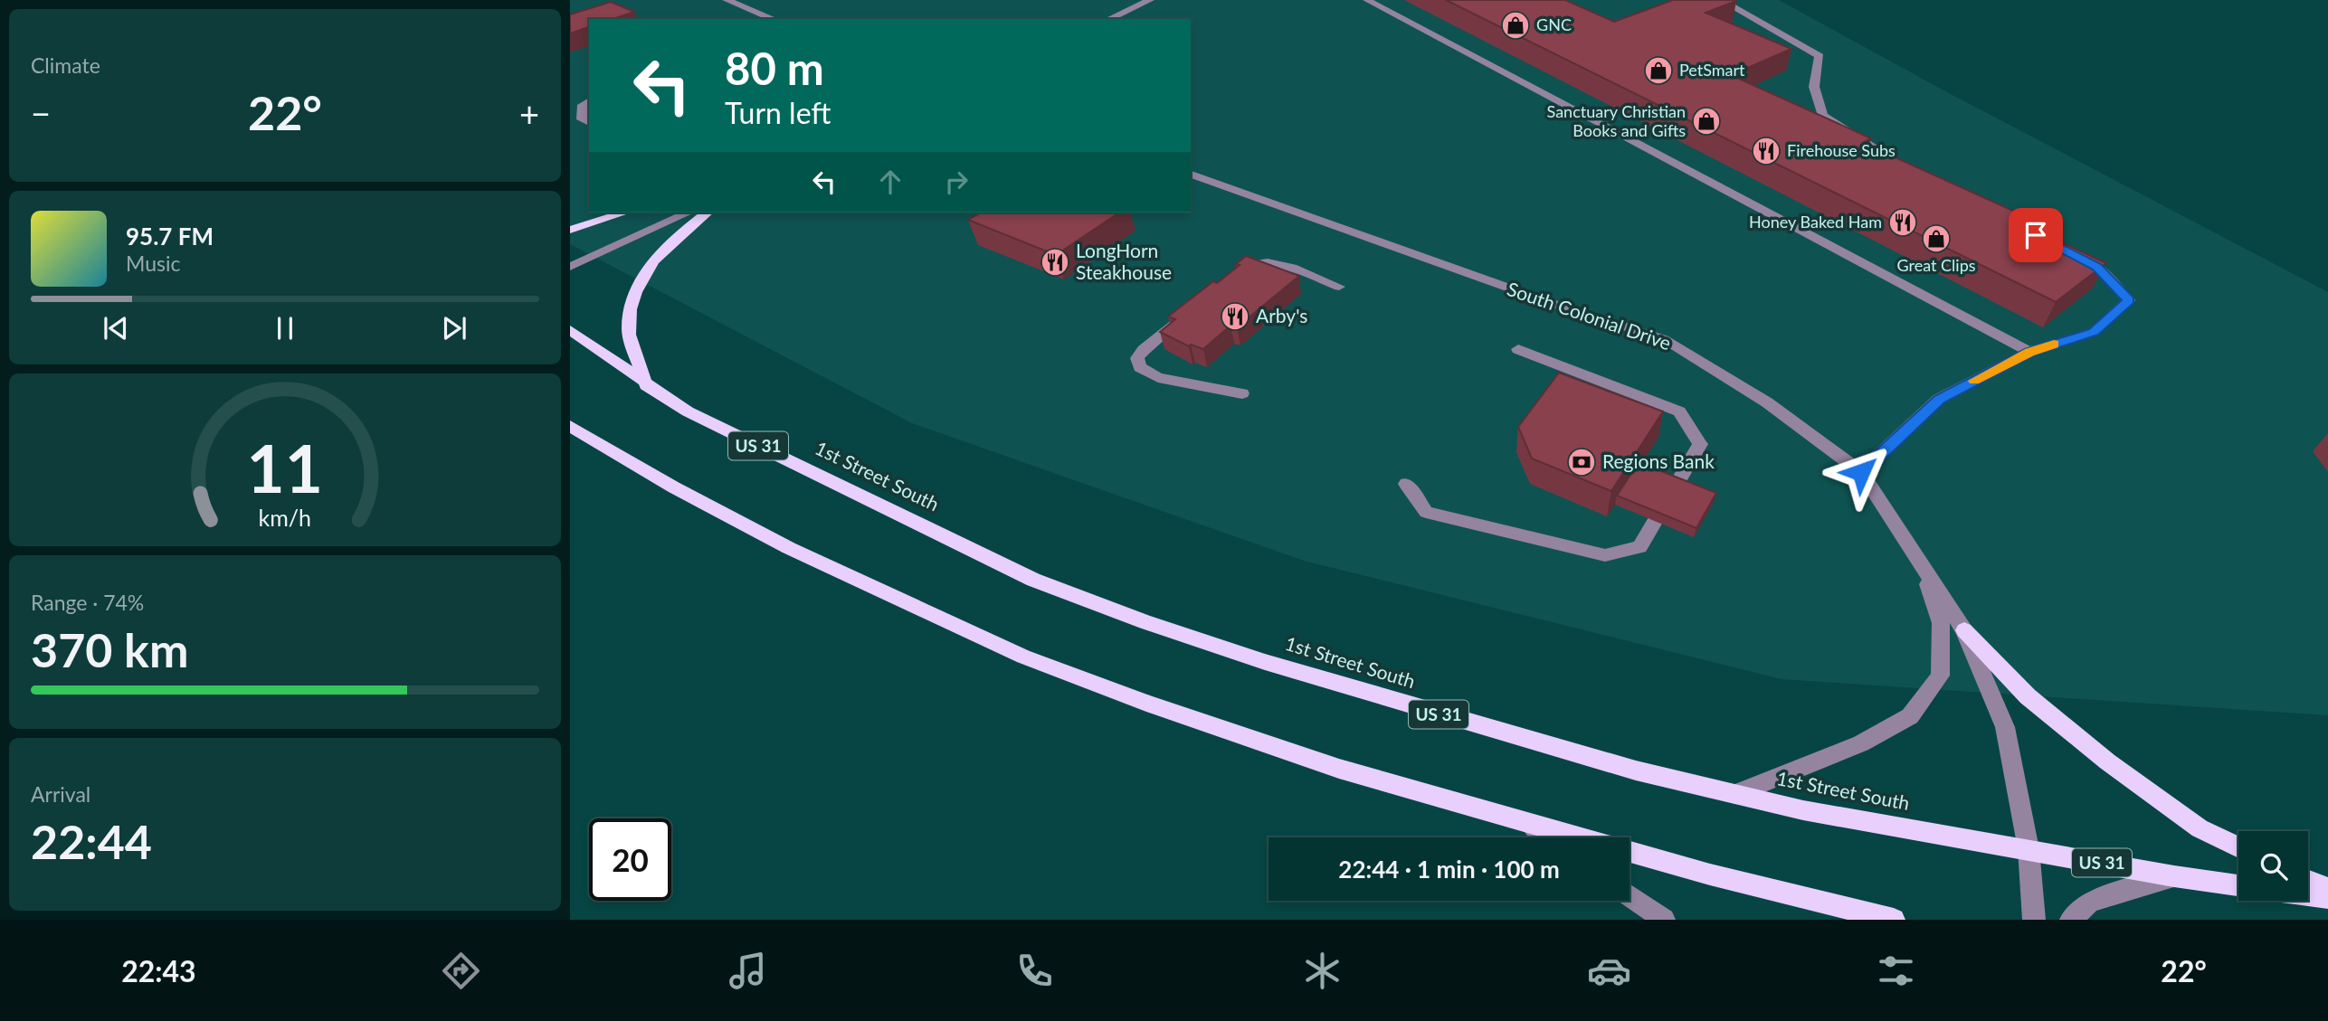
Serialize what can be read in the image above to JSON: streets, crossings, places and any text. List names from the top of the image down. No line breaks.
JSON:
{"streets":{"main road":["US 31","1st Street South"],"street":["South Colonial Drive"]},"crossings":[["South Colonial Drive","1st Street South"]],"places":{"shop":["GNC","PetSmart","Sanctuary Christian Books and Gifts","Great Clips"],"restaurant":["Firehouse Subs","Honey Baked Ham","LongHorn Steakhouse","Arby's"],"bank":["Regions Bank"]},"page":{"tile":["Climate",["Range · 74%","370 km"],["Arrival","22:44"]],"turn":["80 m","Turn left"],"heat":["−","22°","+"],"song":["95.7 FM","Music"],"limit":"20","trip":"22:44 · 1 min · 100 m","tabs":["22:43","22°"],"gauge":["11","km/h"]}}
